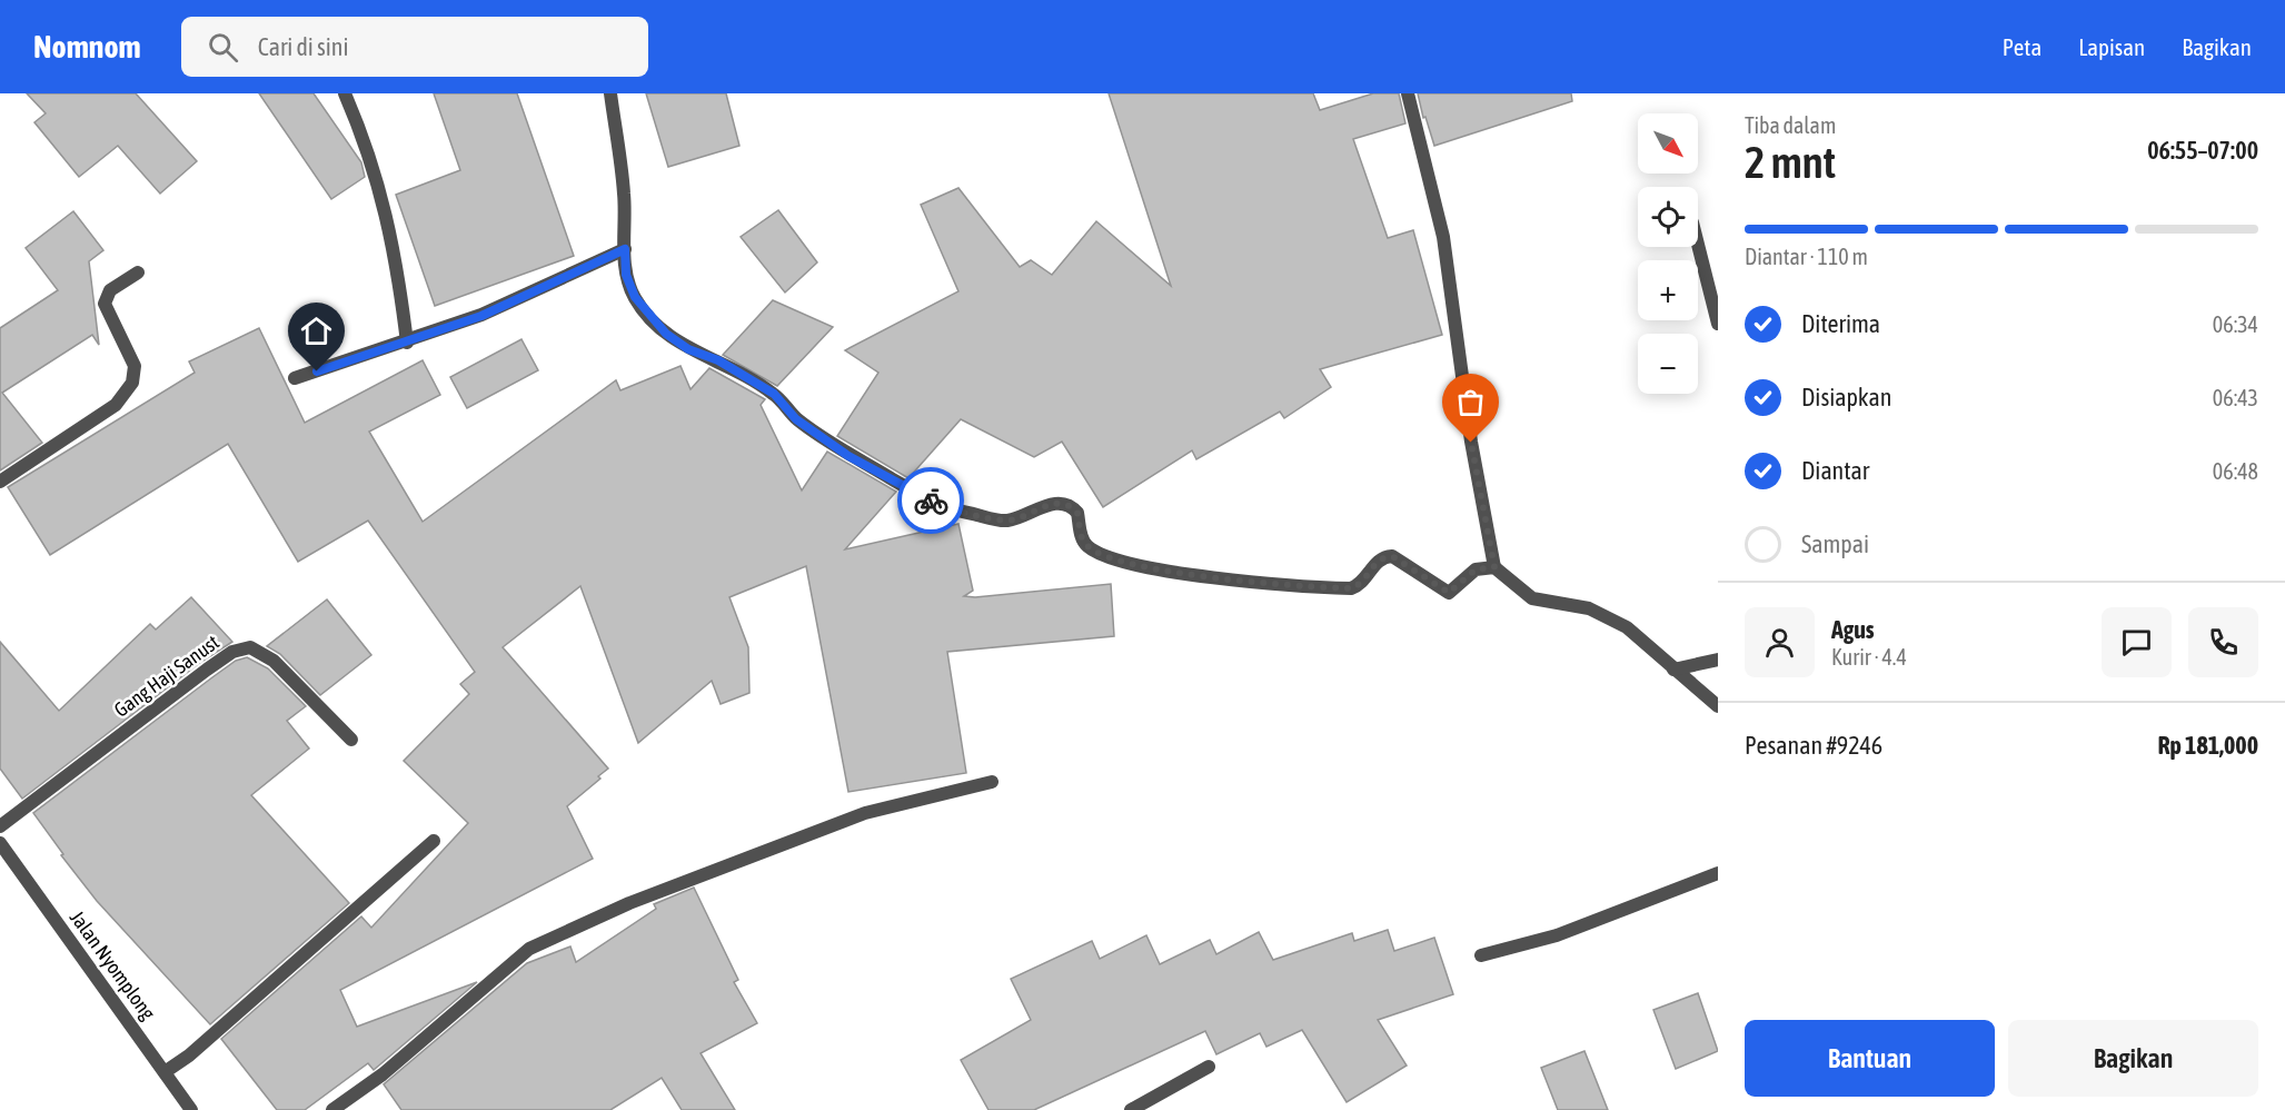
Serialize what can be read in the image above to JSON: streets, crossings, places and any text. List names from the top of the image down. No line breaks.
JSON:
{"streets":{"street":["Gang Haji Sanust","Jalan Nyomplong"]},"north":"bottom right","page":{"header":"Nomnom","search":"Cari di sini","nav":["Peta","Lapisan","Bagikan"],"heading":["2 mnt","Tiba dalam","06:55–07:00"],"panel":["Agus","Kurir · 4.4","Pesanan #9246","Rp 181,000"],"map_buttons":["+","−"],"bar":"Diantar · 110 m","list":[["Diterima","06:34"],["Disiapkan","06:43"],["Diantar","06:48"],"Sampai"],"buttons":["Bantuan","Bagikan"]}}
